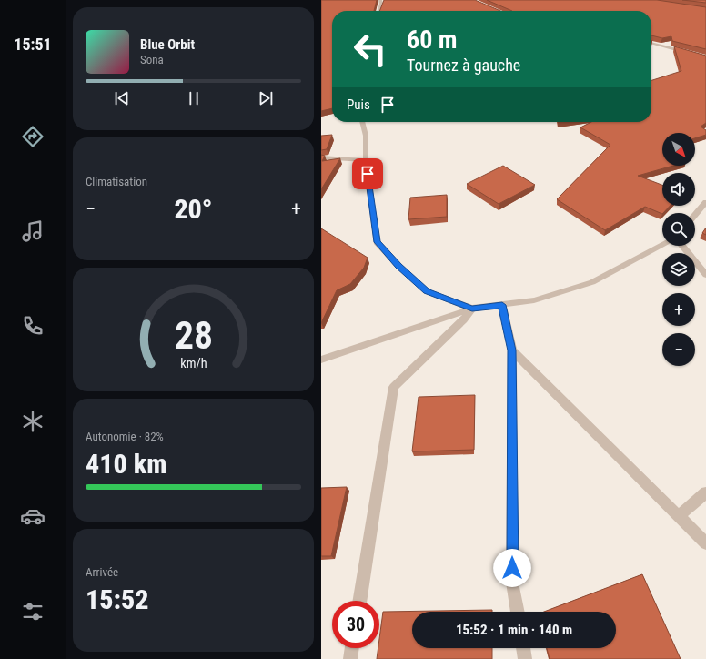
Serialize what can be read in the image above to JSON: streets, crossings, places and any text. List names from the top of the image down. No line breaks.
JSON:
{"north":"bottom right","page":{"tabs":"15:51","turn":["60 m","Tournez à gauche"],"song":["Blue Orbit","Sona"],"then":"Puis","map_buttons":["+","−"],"tile":["Climatisation",["Autonomie · 82%","410 km"],["Arrivée","15:52"]],"heat":["−","20°","+"],"limit":"30","trip":"15:52 · 1 min · 140 m","gauge":["28","km/h"]}}
